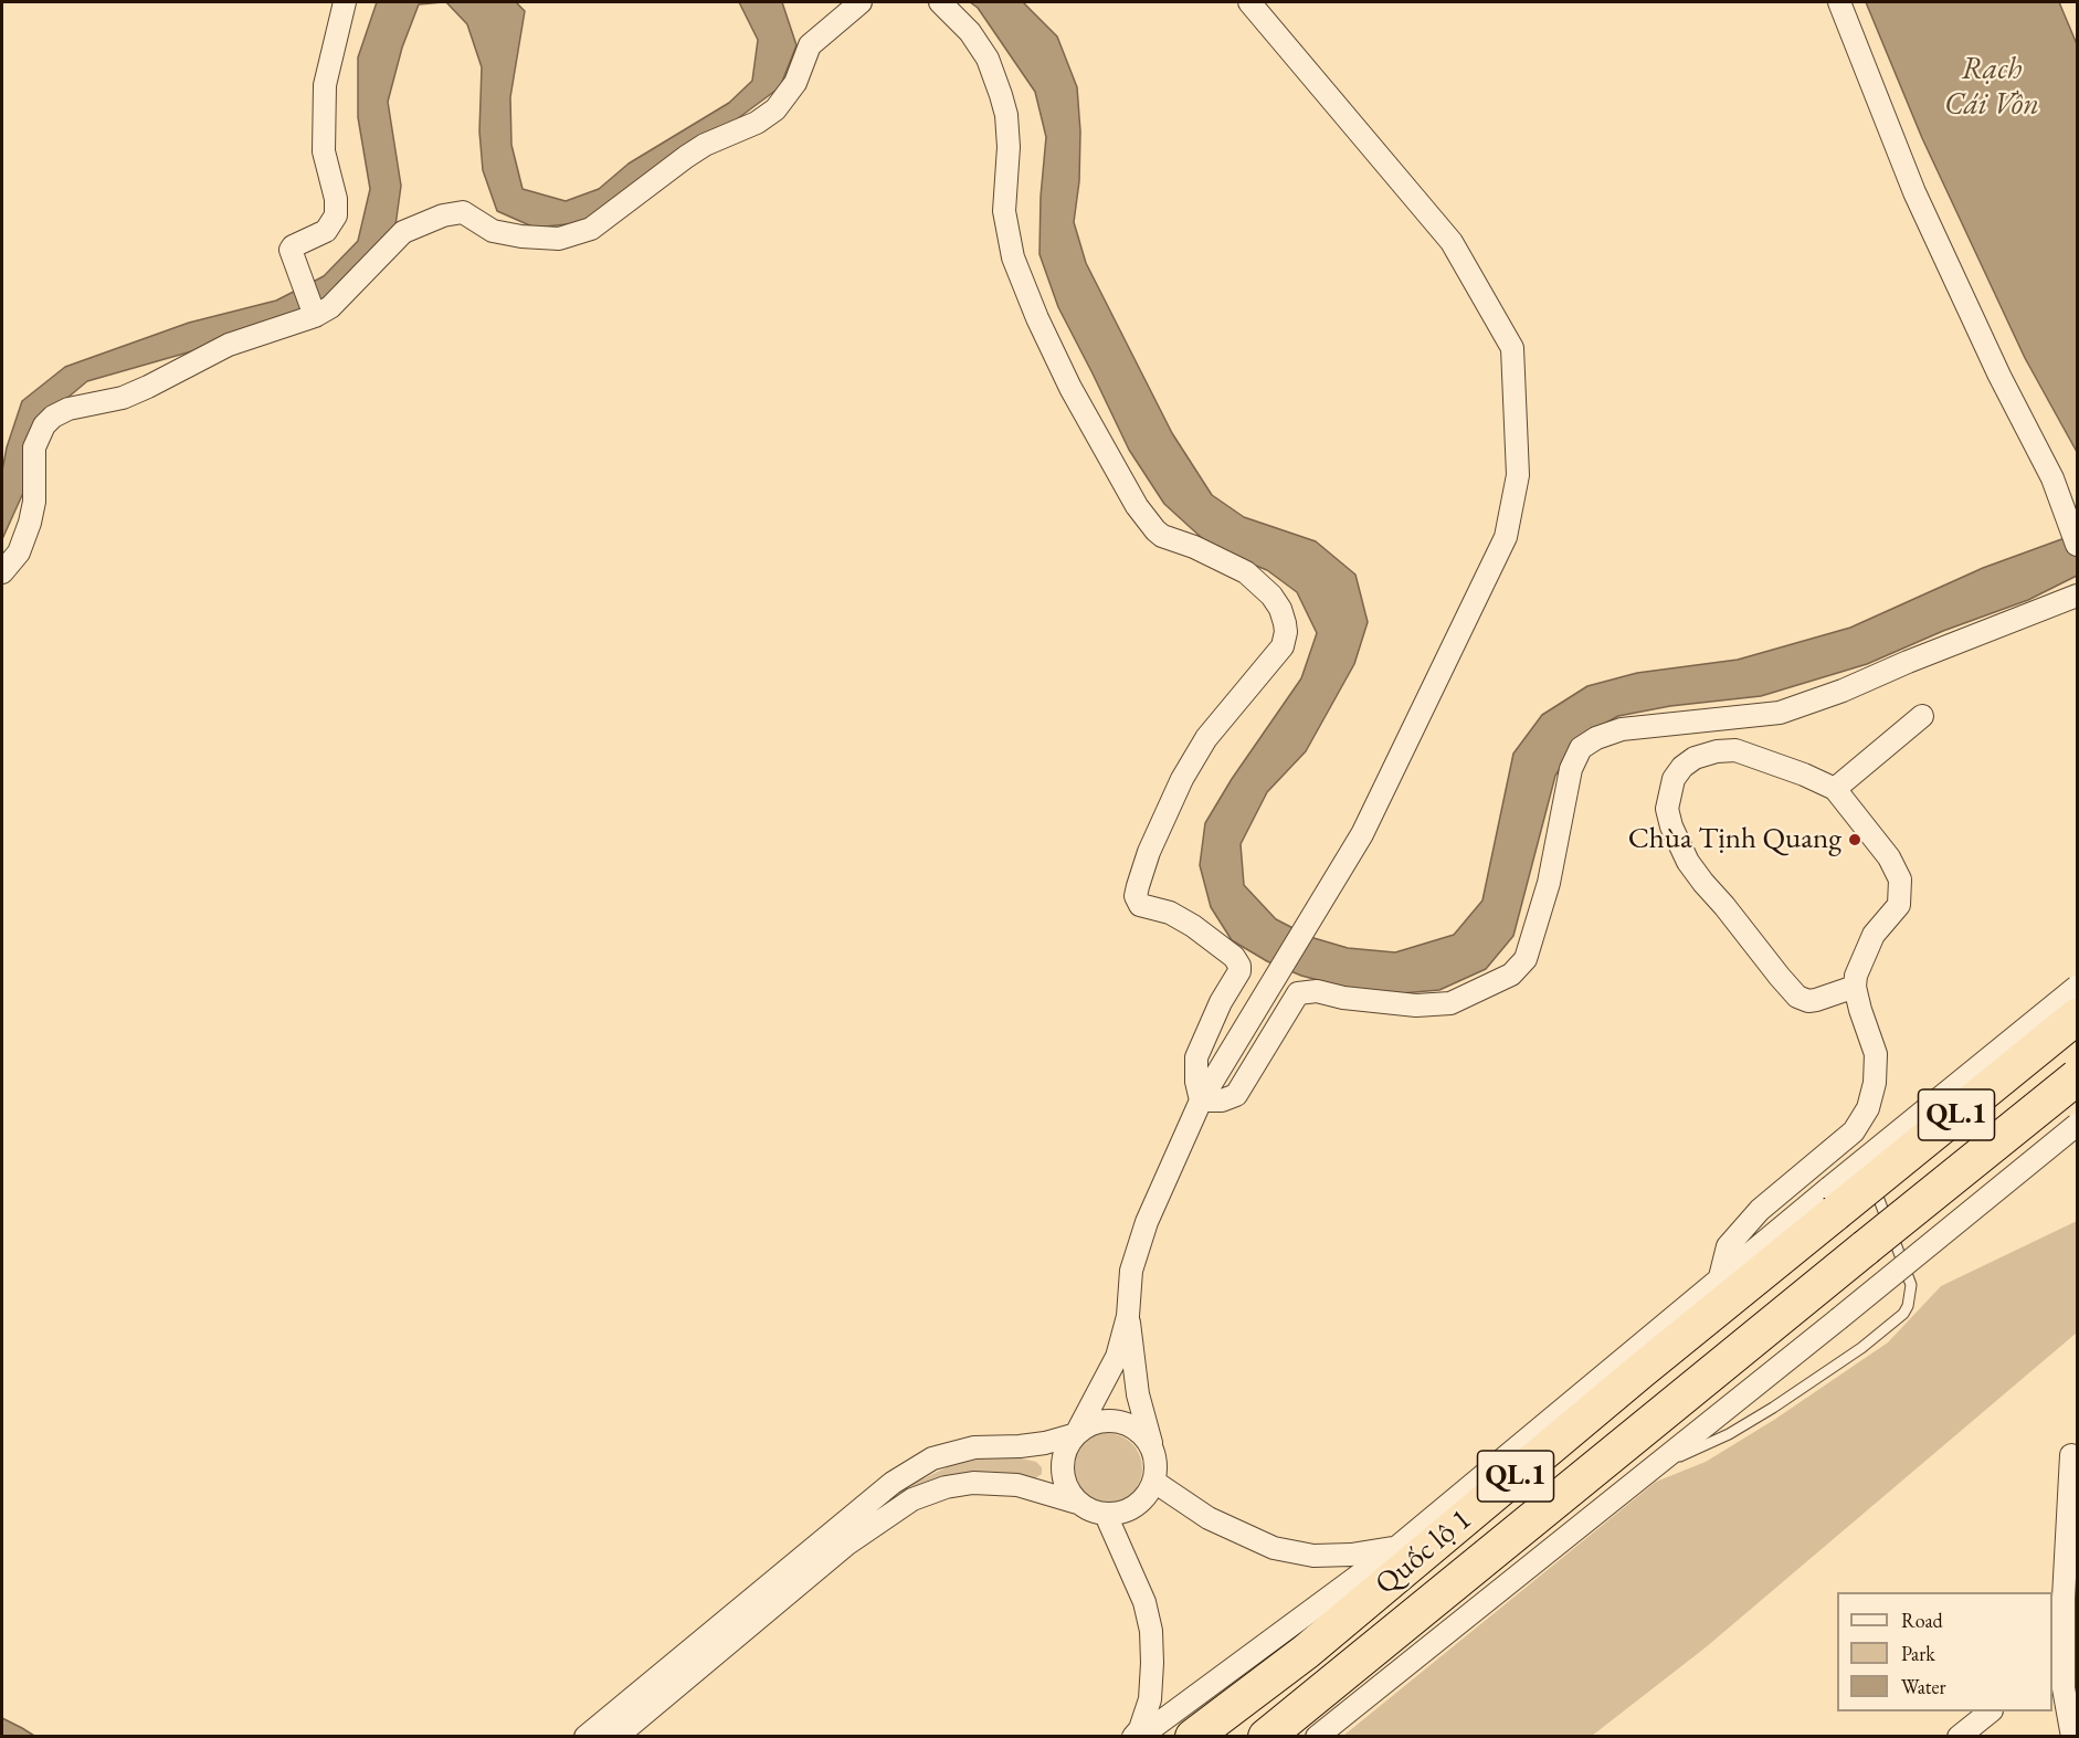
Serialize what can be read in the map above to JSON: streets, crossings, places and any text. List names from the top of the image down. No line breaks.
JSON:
{"streets":{"highway":["QL.1","Quốc lộ 1"]},"crossings":[["QL.1","Quốc lộ 1"]],"water":["Rạch Cái Vồn"],"places":["Chùa Tịnh Quang"],"legend":["Road","Park","Water"]}
